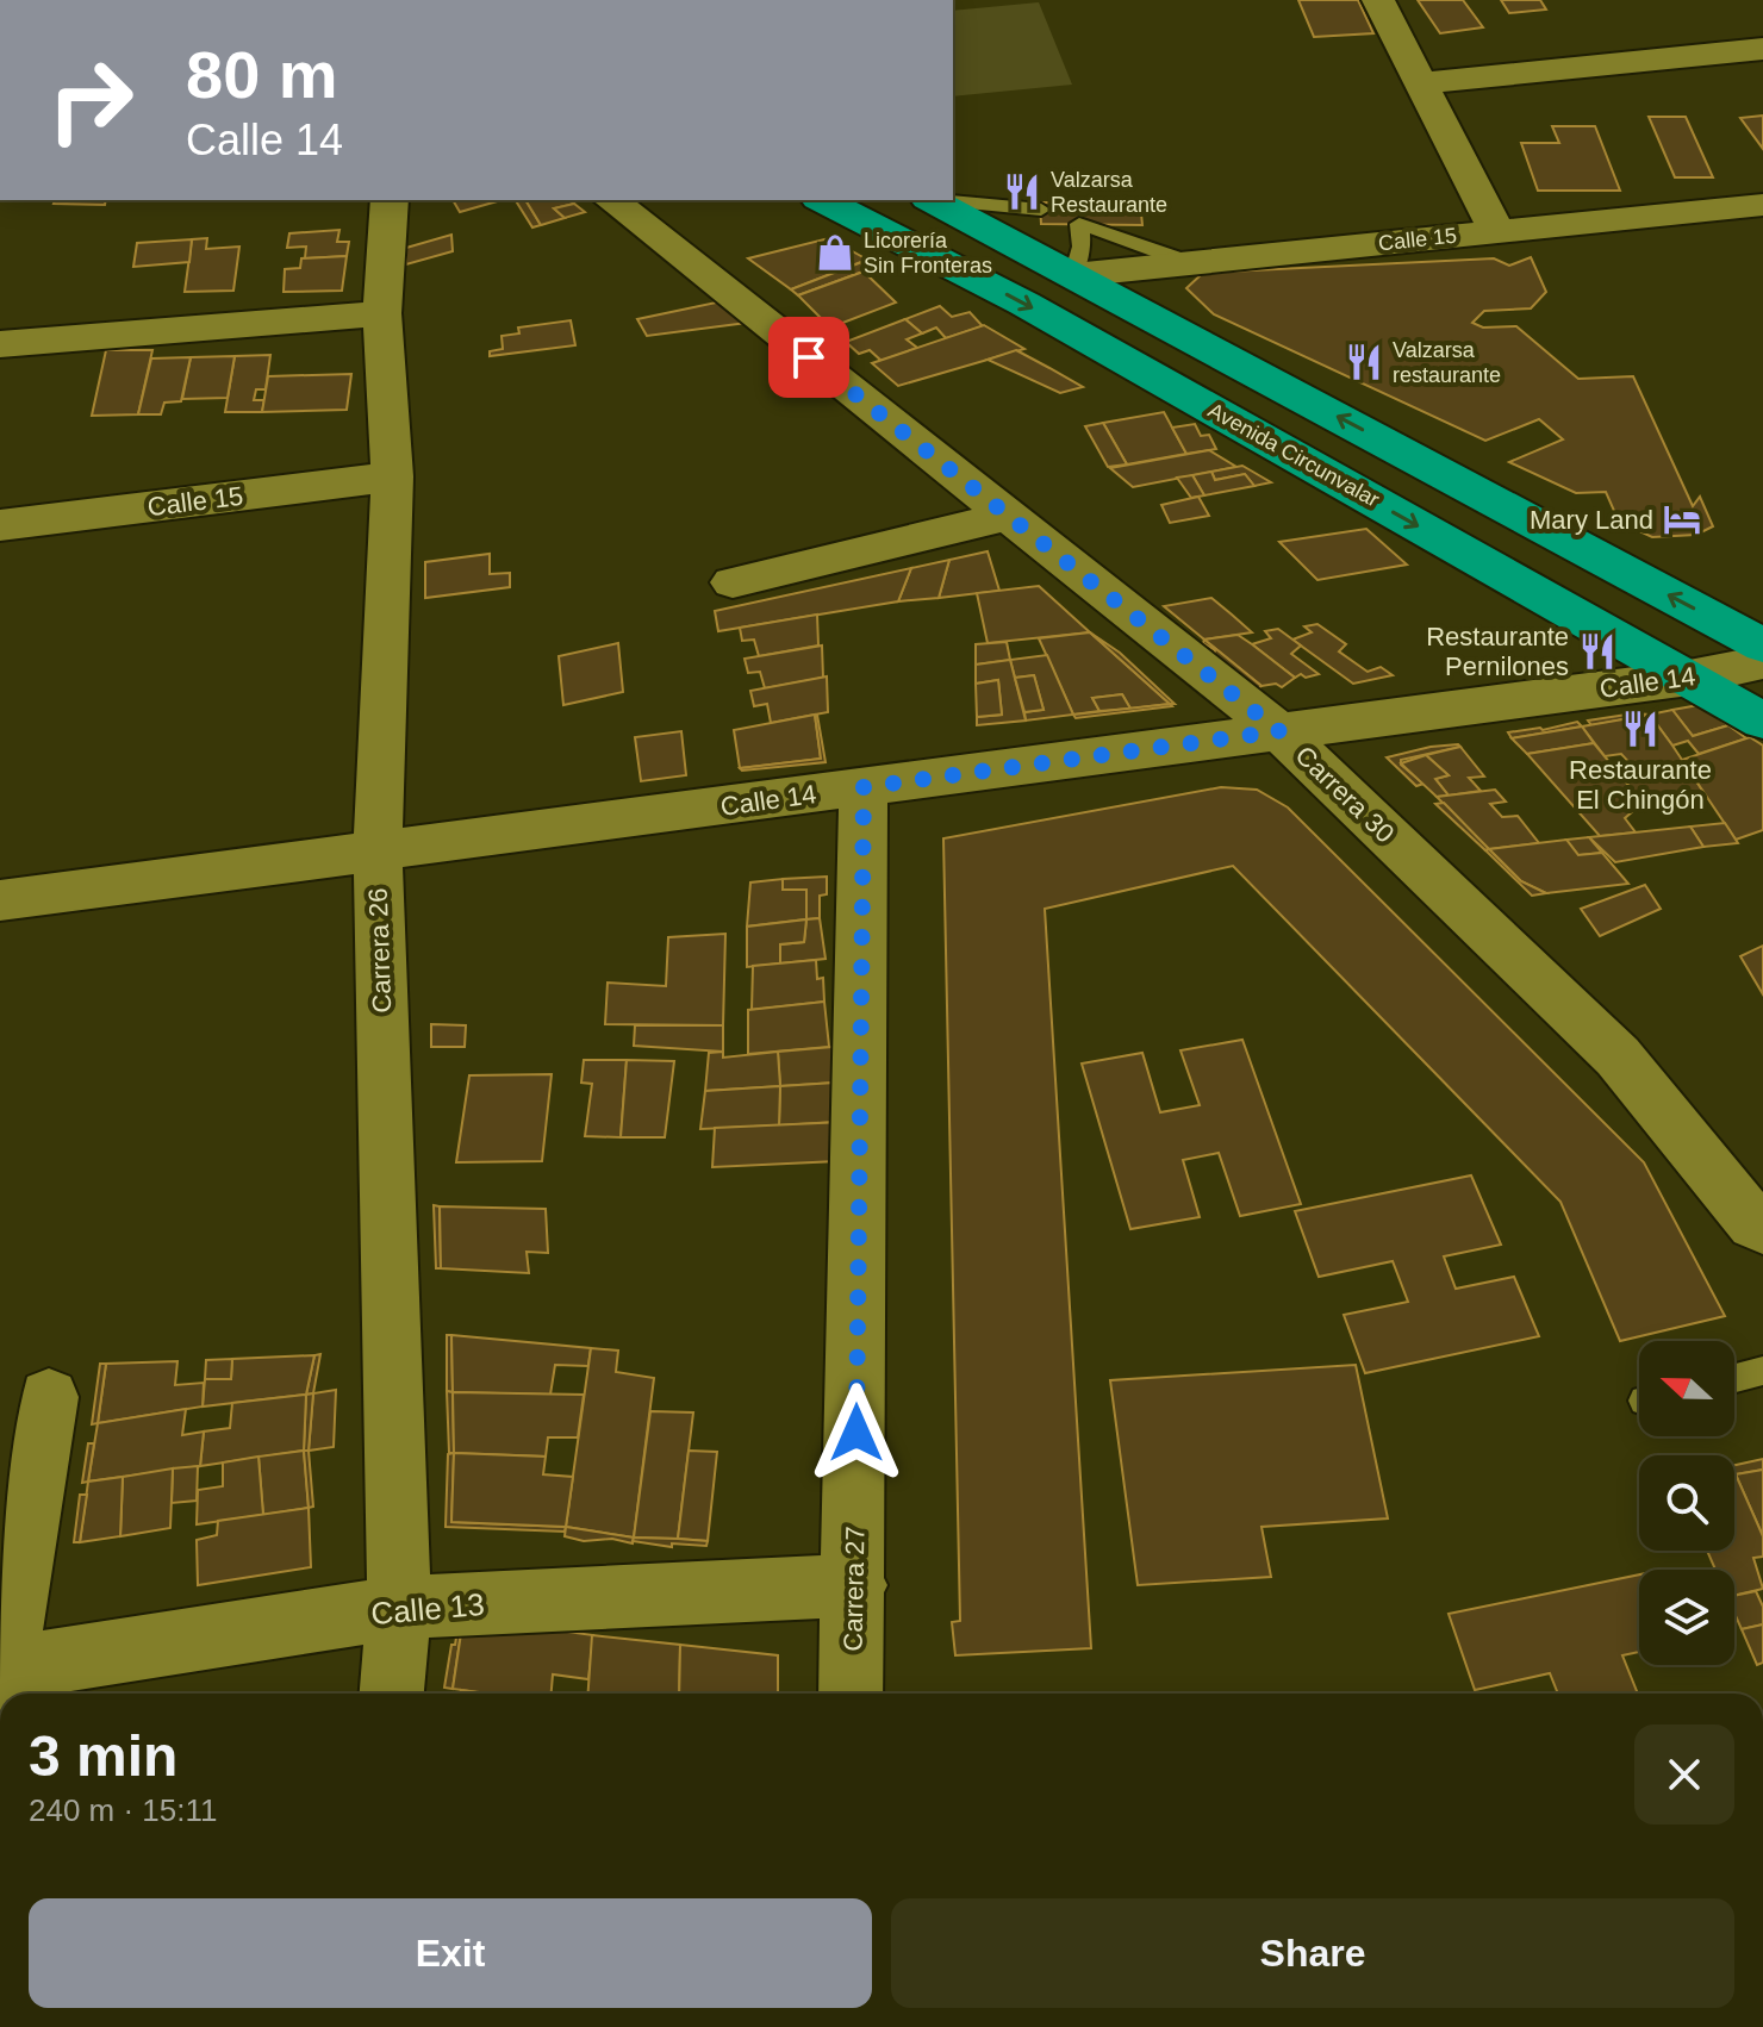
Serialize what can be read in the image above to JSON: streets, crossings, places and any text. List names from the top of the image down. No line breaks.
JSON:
{"streets":{"highway":["Avenida Circunvalar"],"street":["Calle 15","Calle 14","Carrera 30","Carrera 26","Carrera 27","Calle 13"]},"crossings":[["Calle 15","Carrera 26"],["Avenida Circunvalar","Calle 14"],["Calle 14","Carrera 30"],["Calle 14","Carrera 26"],["Calle 14","Carrera 27"],["Carrera 26","Calle 13"],["Carrera 27","Calle 13"]],"places":{"restaurant":["Valzarsa Restaurante","Valzarsa restaurante","Restaurante Pernilones","Restaurante El Chingón"],"shop":["Licorería Sin Fronteras"],"hotel":["Mary Land"]},"north":"left","page":{"turn":["80 m","Calle 14"],"heading":["3 min","240 m · 15:11"],"buttons":["Exit","Share"]}}
